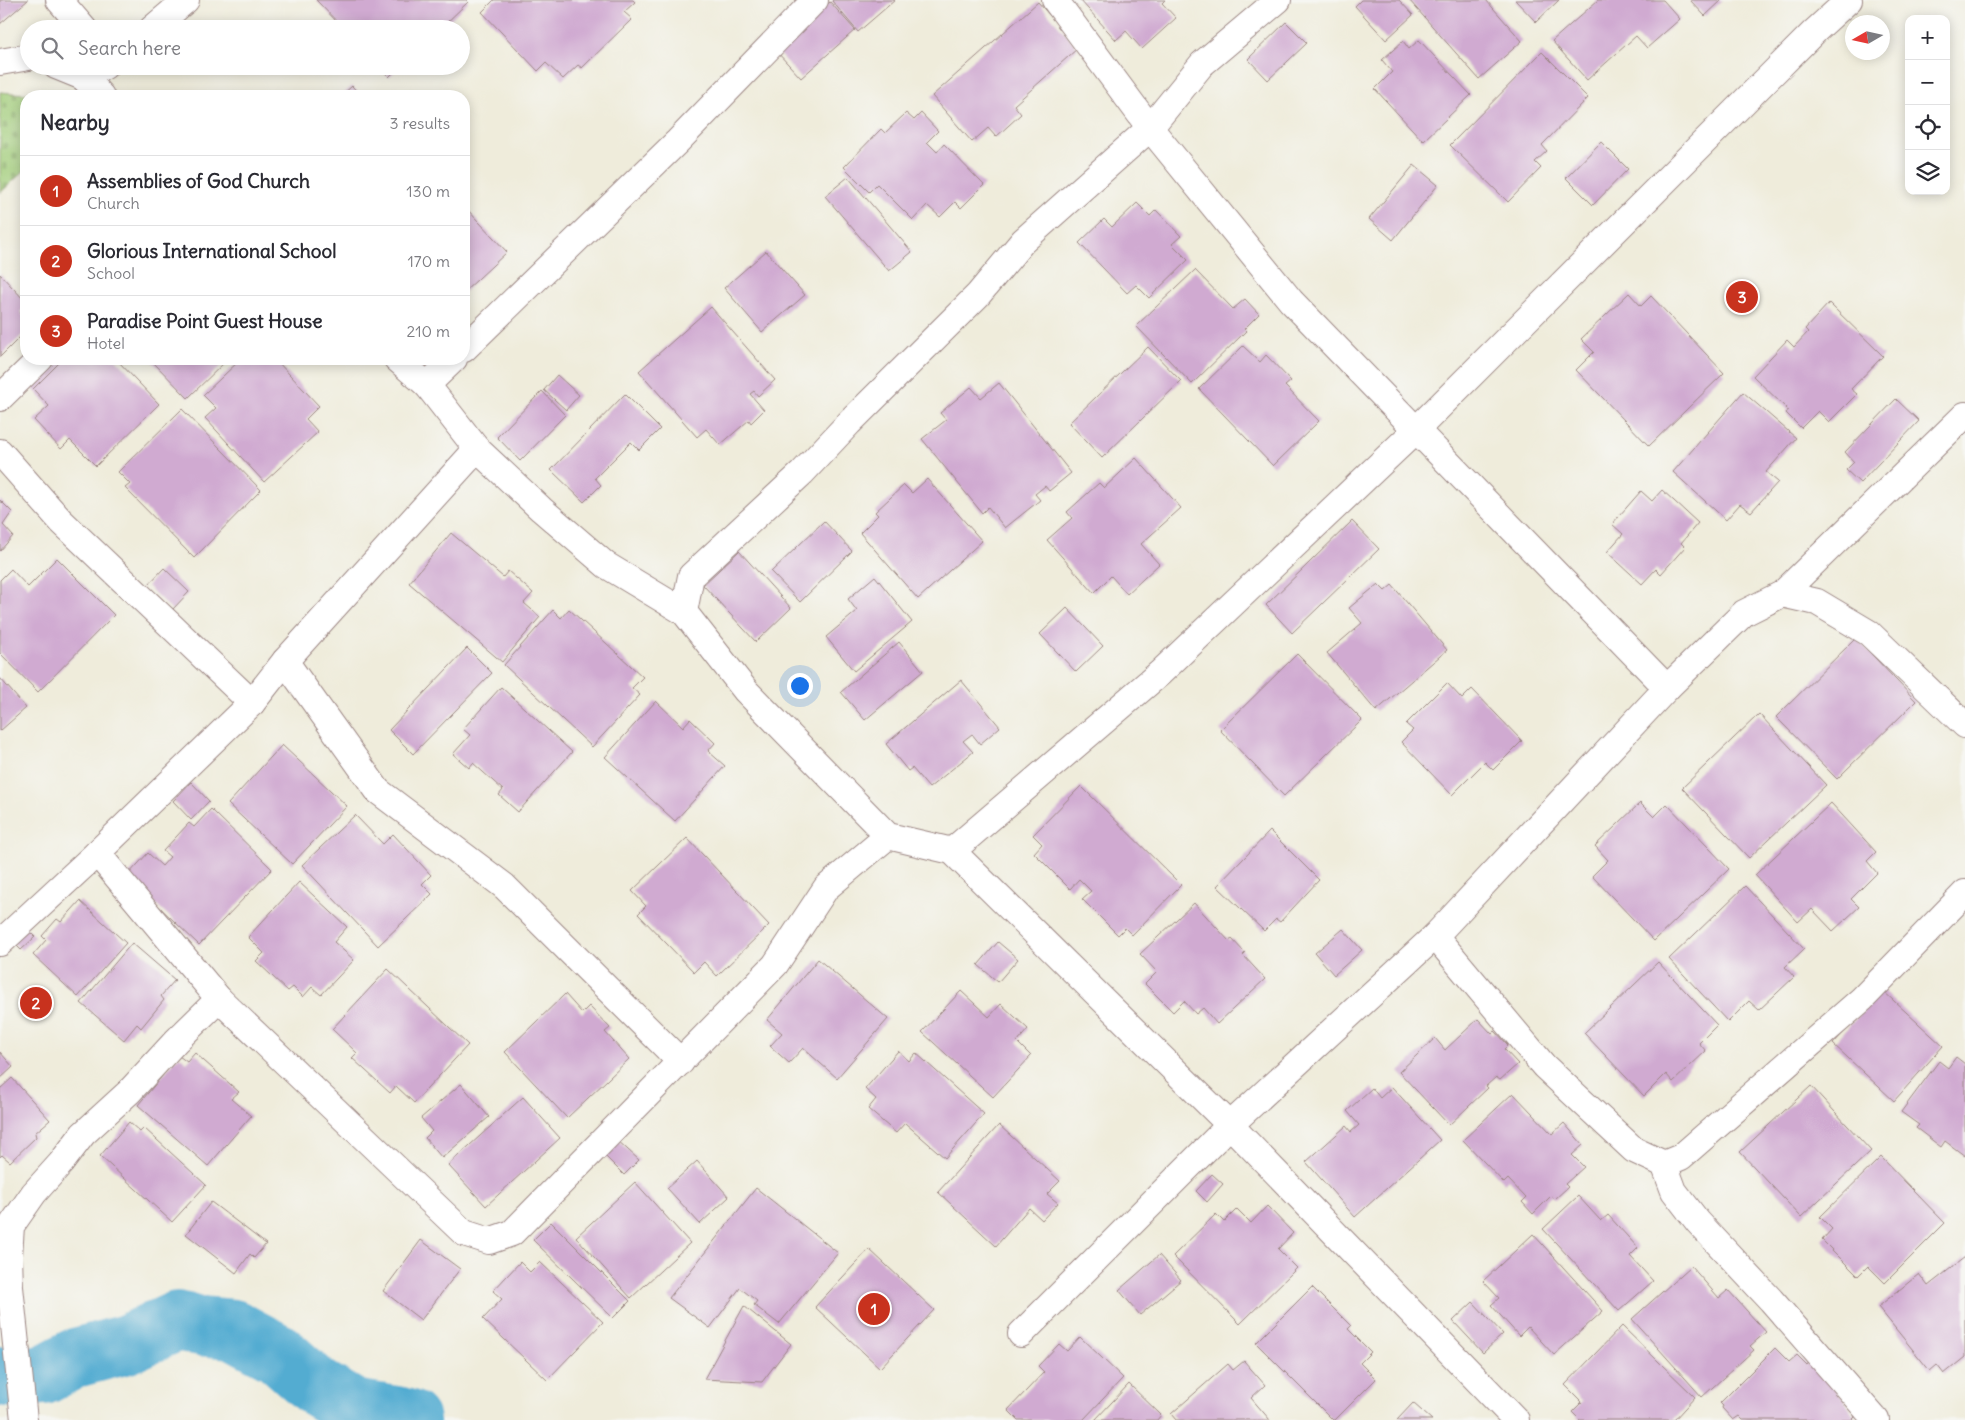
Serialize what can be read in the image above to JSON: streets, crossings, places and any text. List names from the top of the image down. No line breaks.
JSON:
{"north":"left","page":{"map_buttons":["+","−"],"search":"Search here","heading":["Nearby","3 results"],"list":[{"mark":"1","name":"Assemblies of God Church","note":"Church","value":"130 m"},{"mark":"2","name":"Glorious International School","note":"School","value":"170 m"},{"mark":"3","name":"Paradise Point Guest House","note":"Hotel","value":"210 m"}],"pins":["3","2","1"]}}
